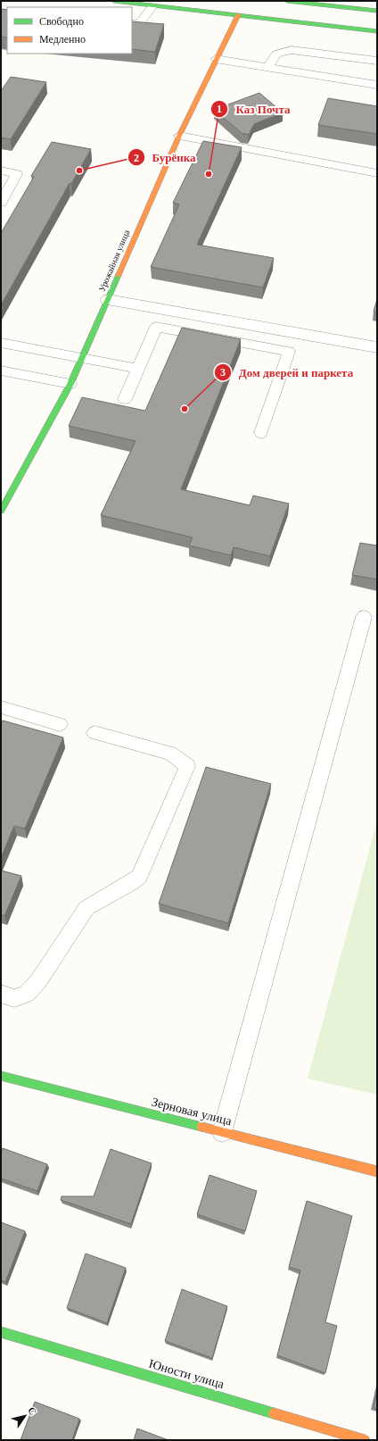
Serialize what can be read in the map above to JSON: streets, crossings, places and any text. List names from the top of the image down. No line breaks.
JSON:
{"streets":{"street":["Урожайная улица","Зерновая улица","Юности улица"]},"places":["Бурёнка","Каз Почта","Дом дверей и паркета"],"legend":["Свободно","Медленно"],"north":"top right"}
